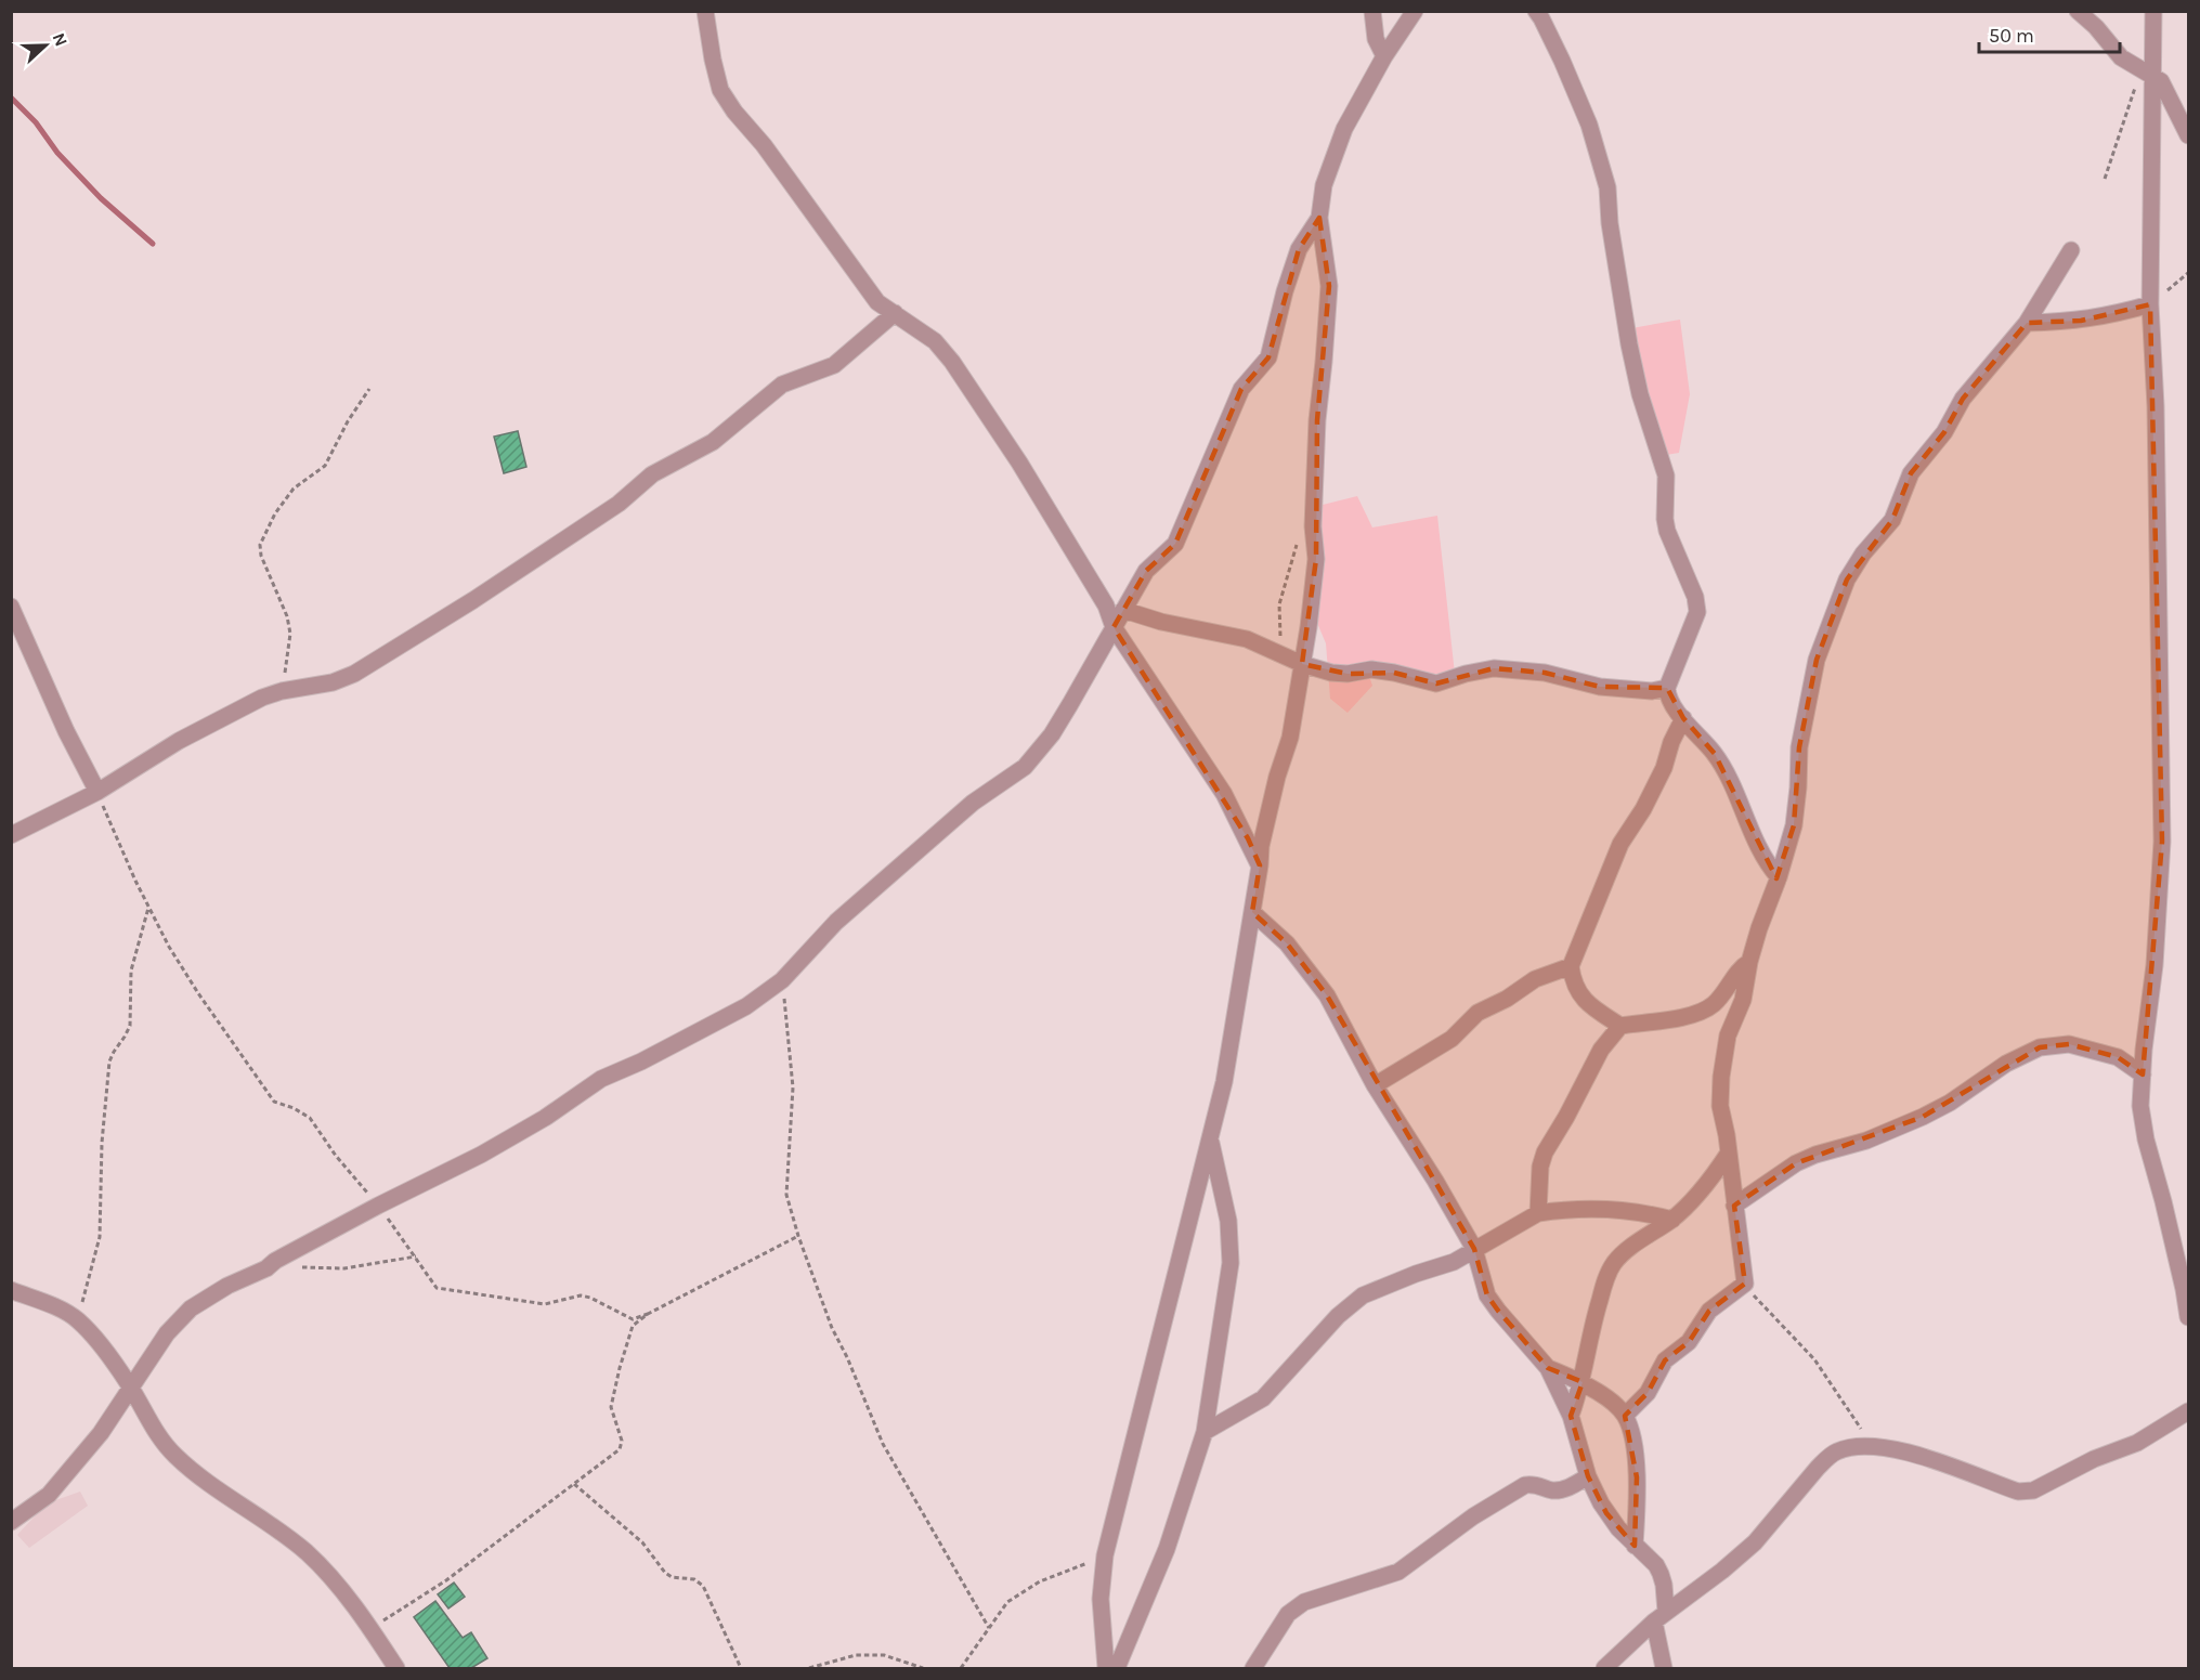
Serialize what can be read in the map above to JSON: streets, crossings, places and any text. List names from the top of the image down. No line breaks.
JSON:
{"scale_bar":"50 m","north":"right"}
